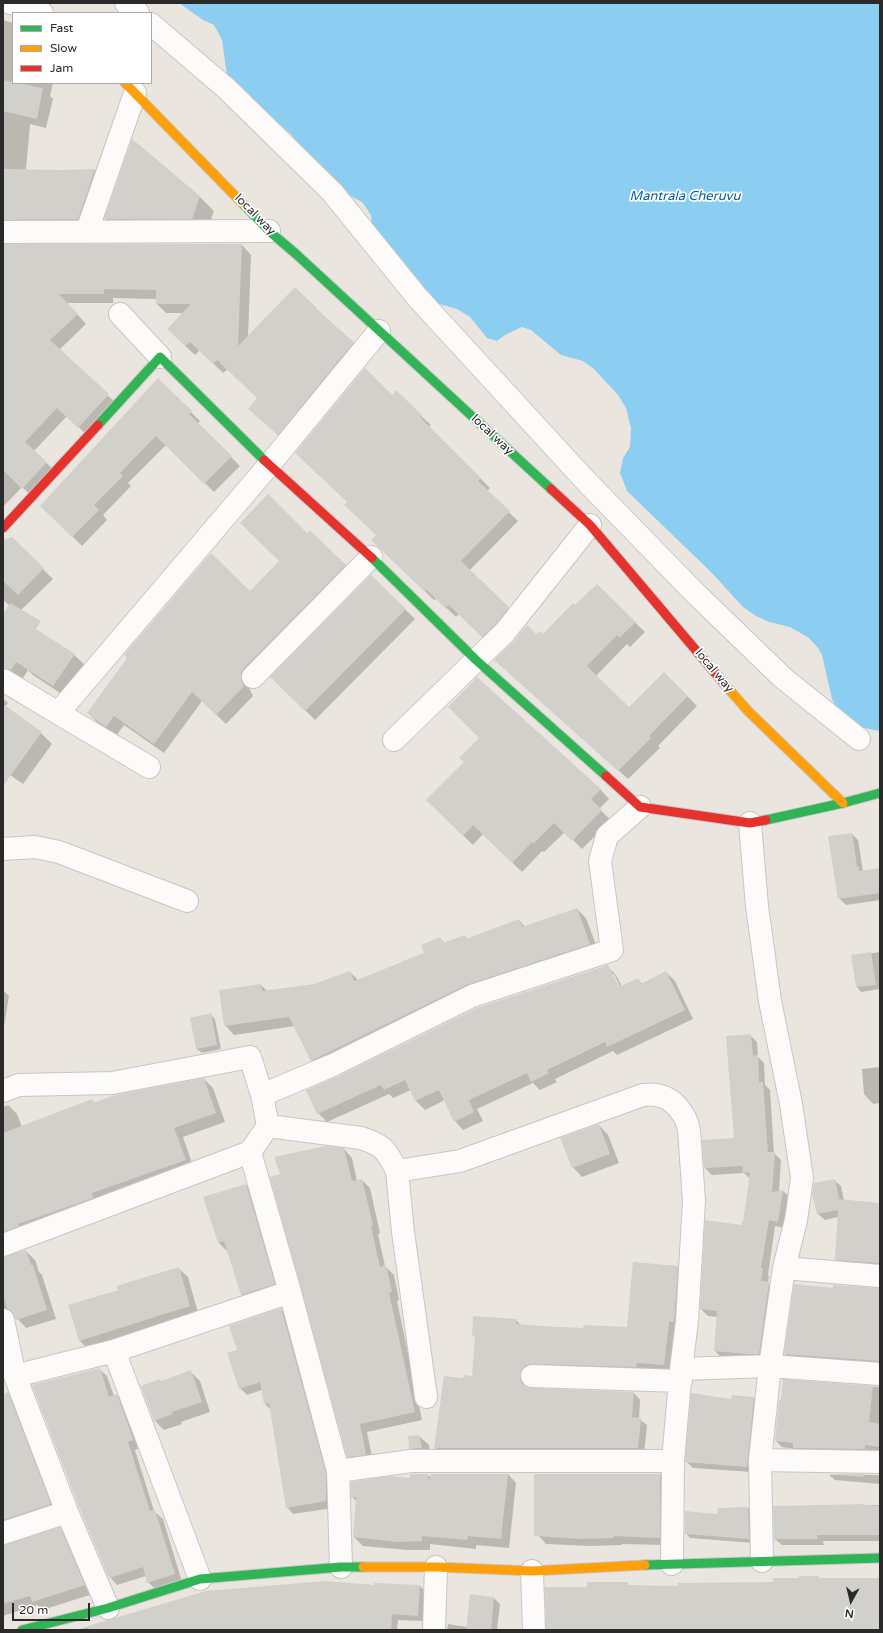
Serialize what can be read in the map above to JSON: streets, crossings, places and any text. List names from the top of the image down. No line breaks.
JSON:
{"streets":{"street":["local way"]},"water":["Mantrala Cheruvu"],"legend":["Fast","Slow","Jam"],"scale_bar":"20 m","north":"bottom"}
